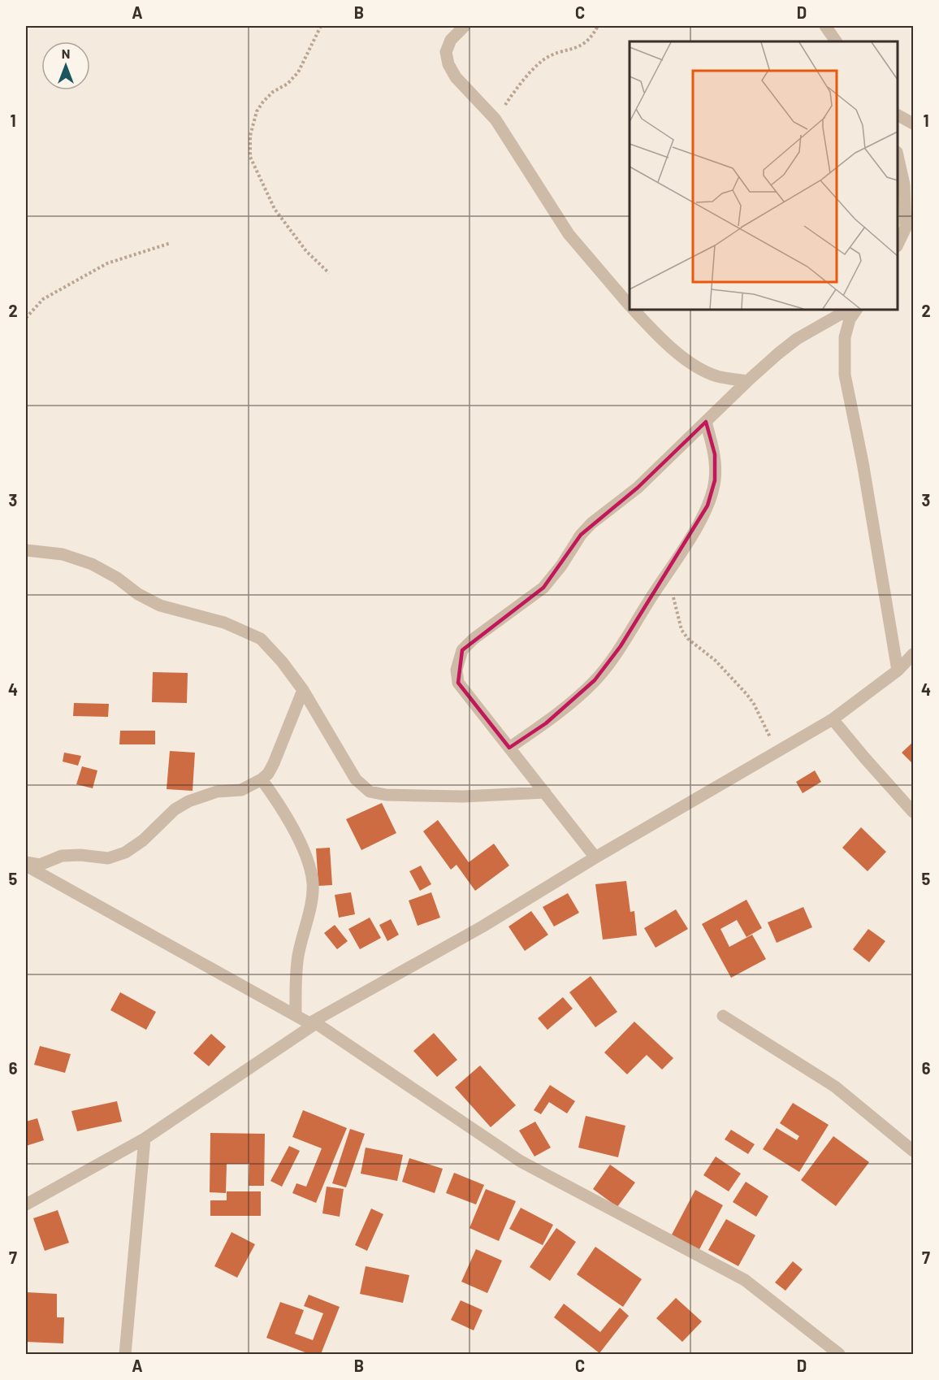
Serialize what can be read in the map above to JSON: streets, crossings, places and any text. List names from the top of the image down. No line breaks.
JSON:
{"north":"top","grid":{"columns":["A","B","C","D"],"rows":["1","2","3","4","5","6","7"]}}
